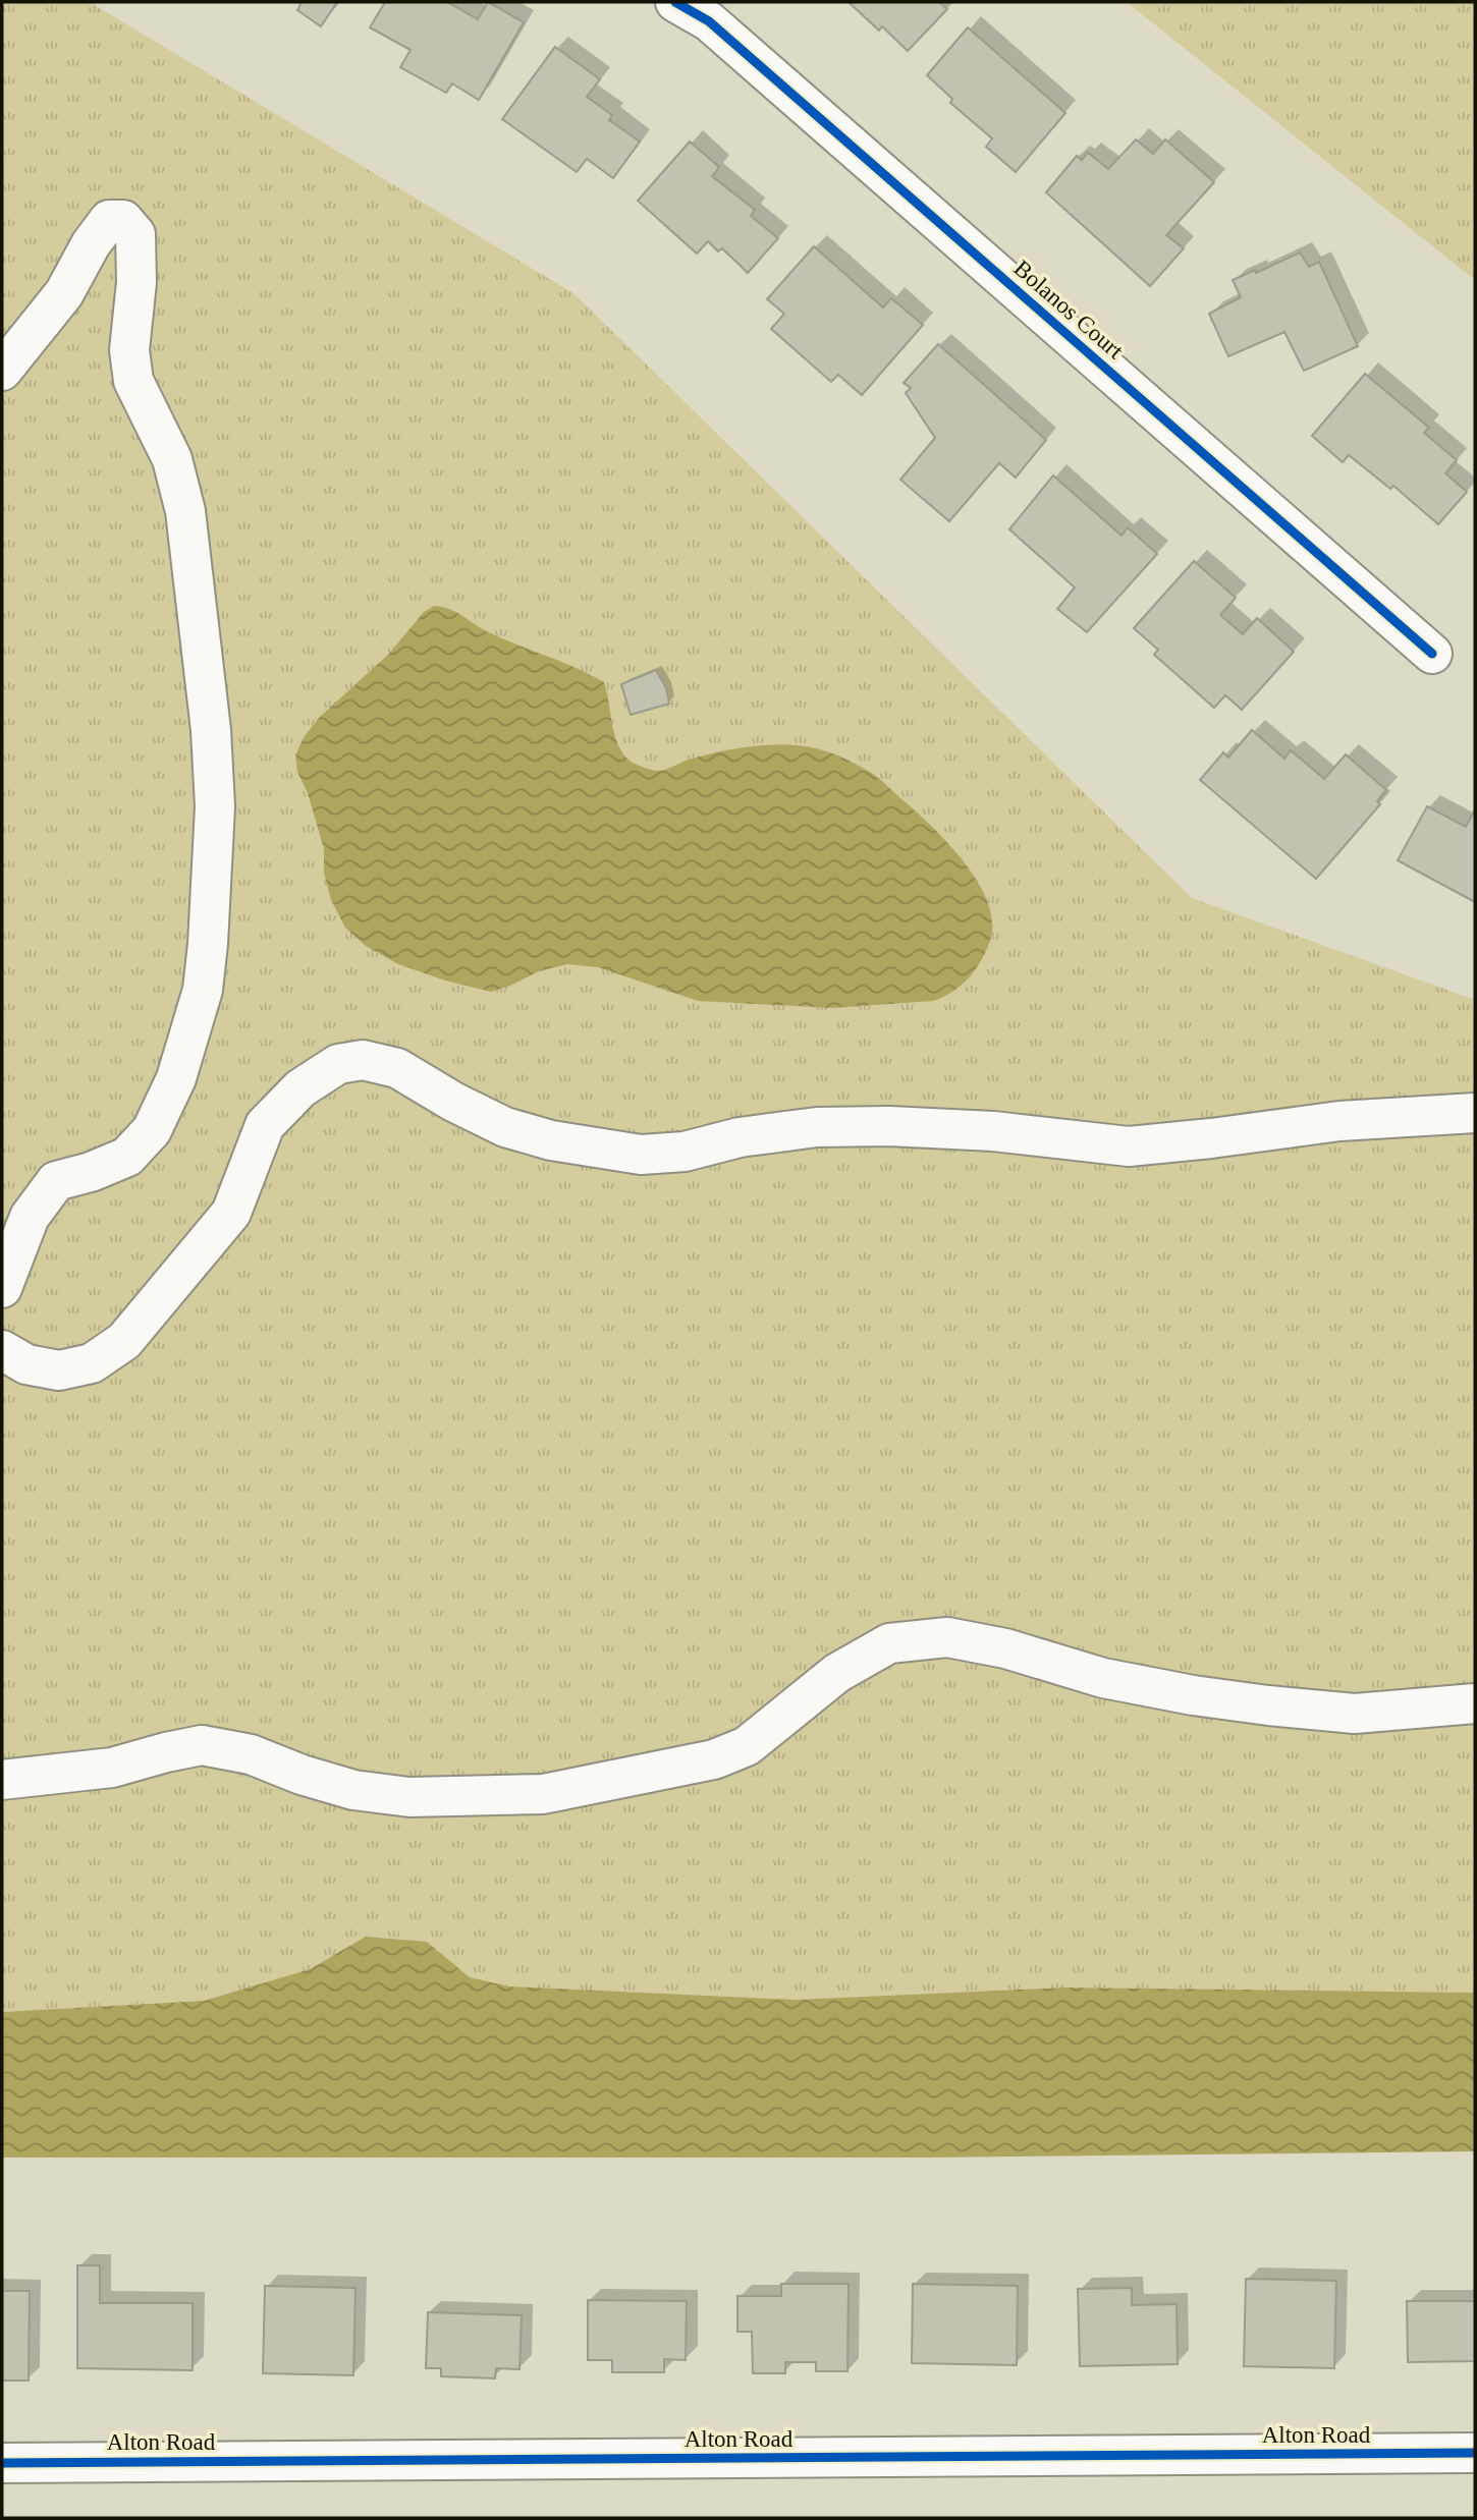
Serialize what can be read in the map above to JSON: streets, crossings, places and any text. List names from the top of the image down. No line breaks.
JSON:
{"streets":{"street":["Bolanos Court","Alton Road"]}}
